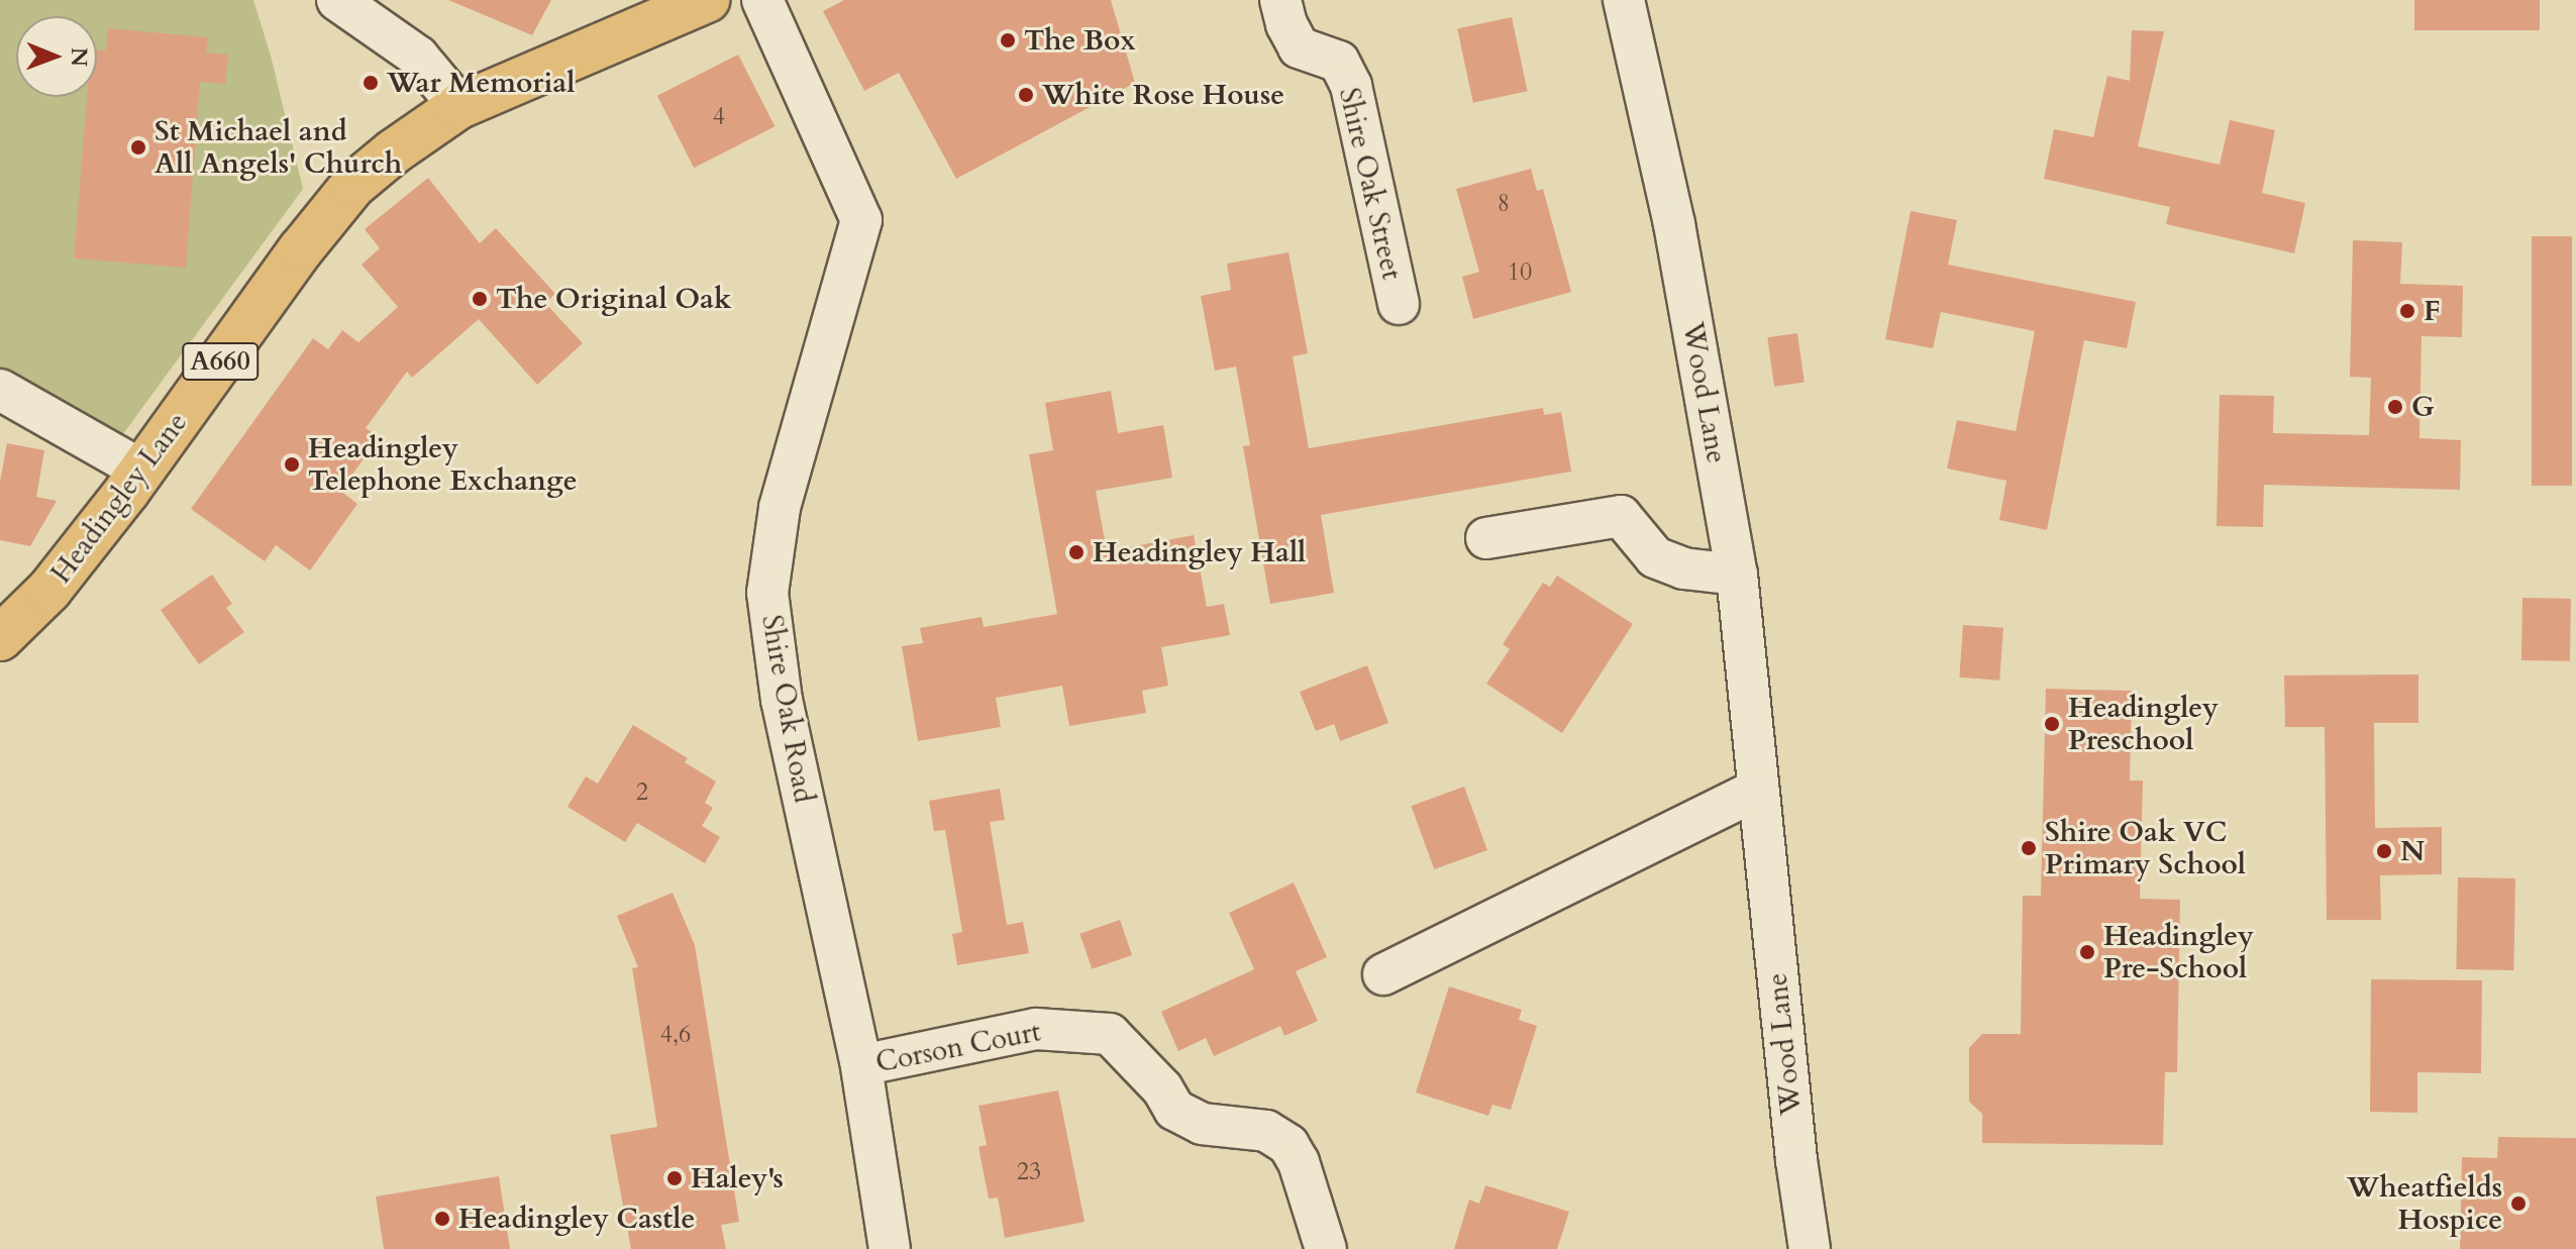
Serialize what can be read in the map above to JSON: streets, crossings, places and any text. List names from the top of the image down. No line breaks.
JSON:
{"streets":{"highway":["A660","Headingley Lane"],"street":["Shire Oak Street","Wood Lane","Shire Oak Road","Corson Court"]},"crossings":[["A660","Headingley Lane"],["Shire Oak Road","Corson Court"]],"places":["The Box","War Memorial","White Rose House","St Michael and All Angels' Church","The Original Oak","F","G","Headingley Telephone Exchange","Headingley Hall","Headingley Preschool","Shire Oak VC Primary School","N","Headingley Pre-School","Haley's","Wheatfields Hospice","Headingley Castle"],"house_numbers":["4","8","10","2","4,6","23"],"north":"right"}
